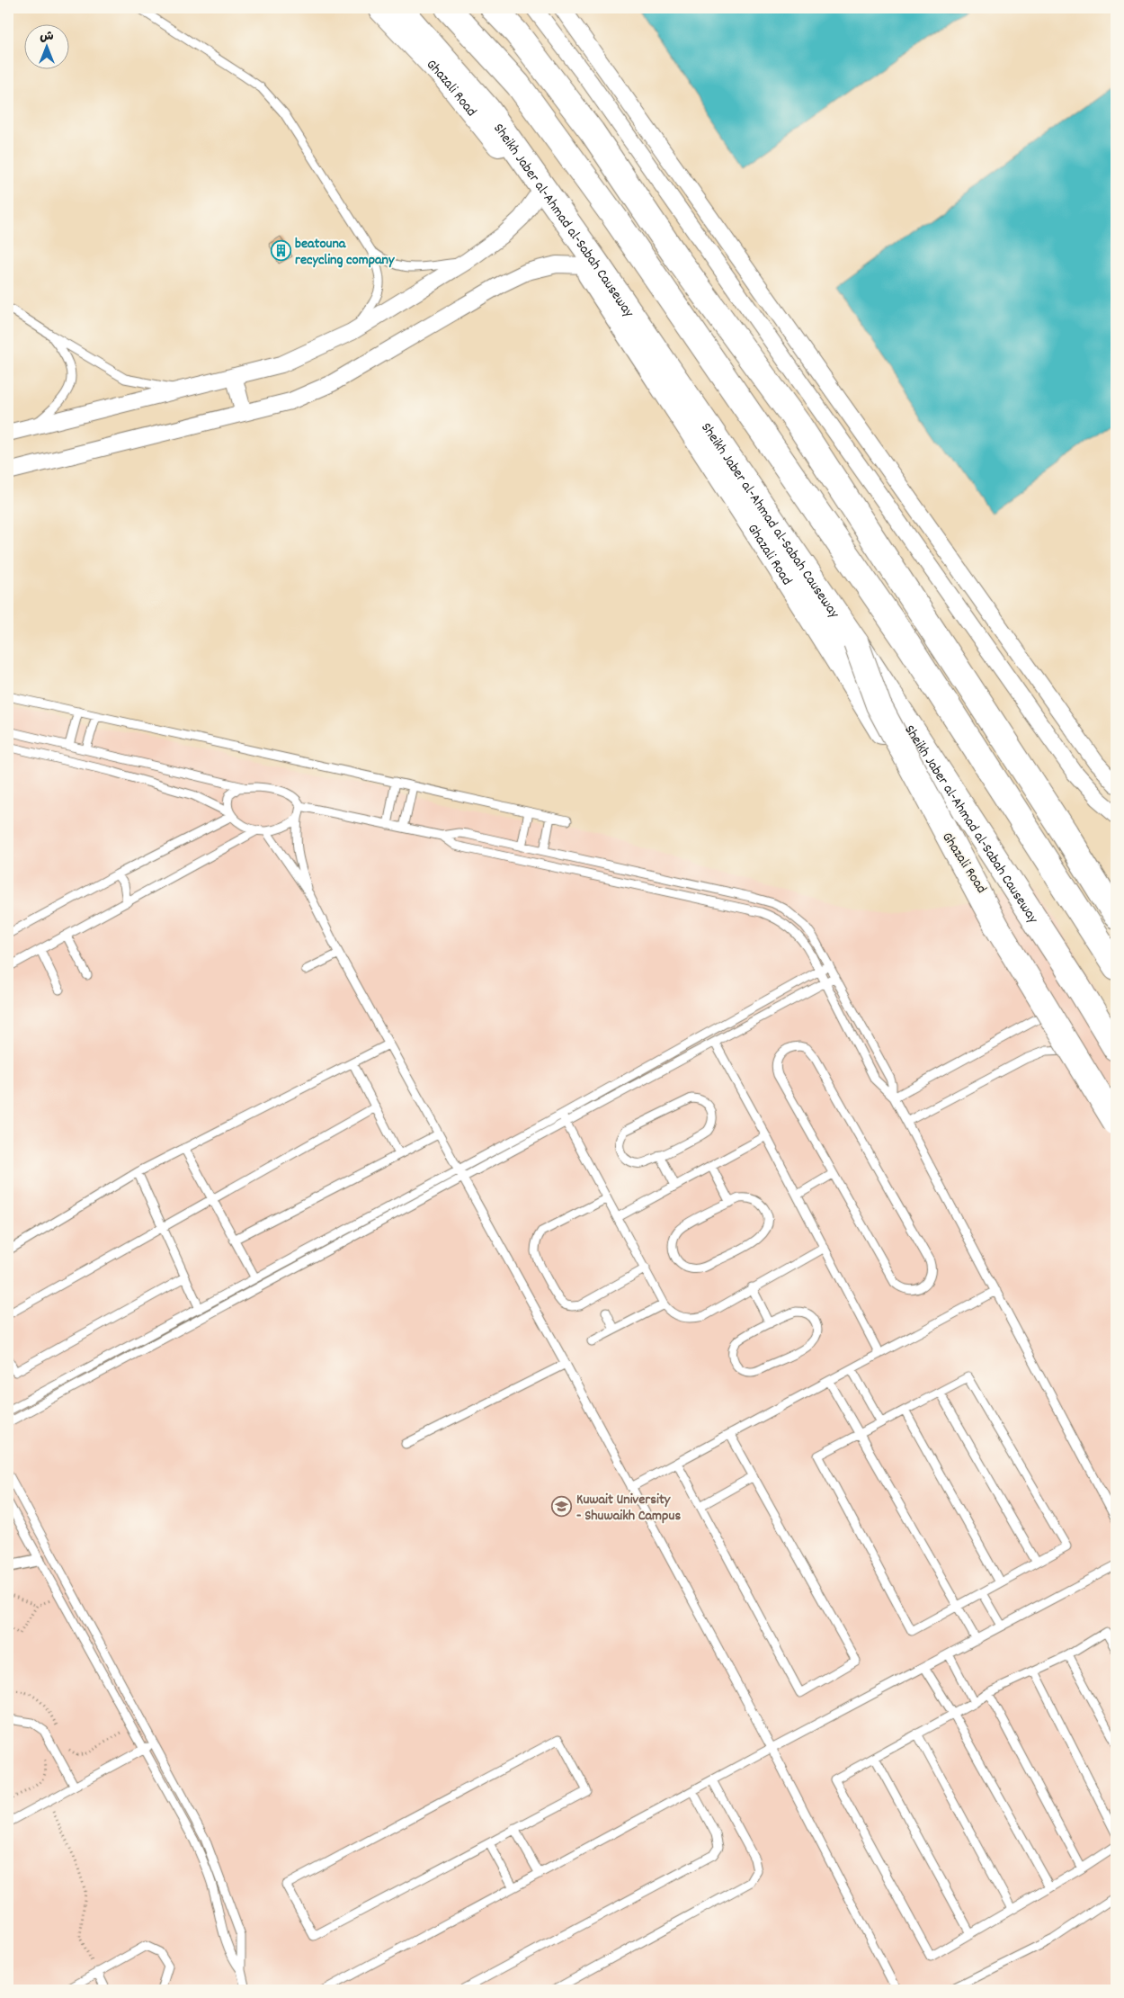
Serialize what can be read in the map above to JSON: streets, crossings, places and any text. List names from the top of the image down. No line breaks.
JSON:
{"streets":{"main road":["Ghazali Road","Sheikh Jaber al-Ahmad al-Sabah Causeway"]},"places":{"building":["beatouna recycling company"],"school or university":["Kuwait University - Shuwaikh Campus"]},"north":"top"}
